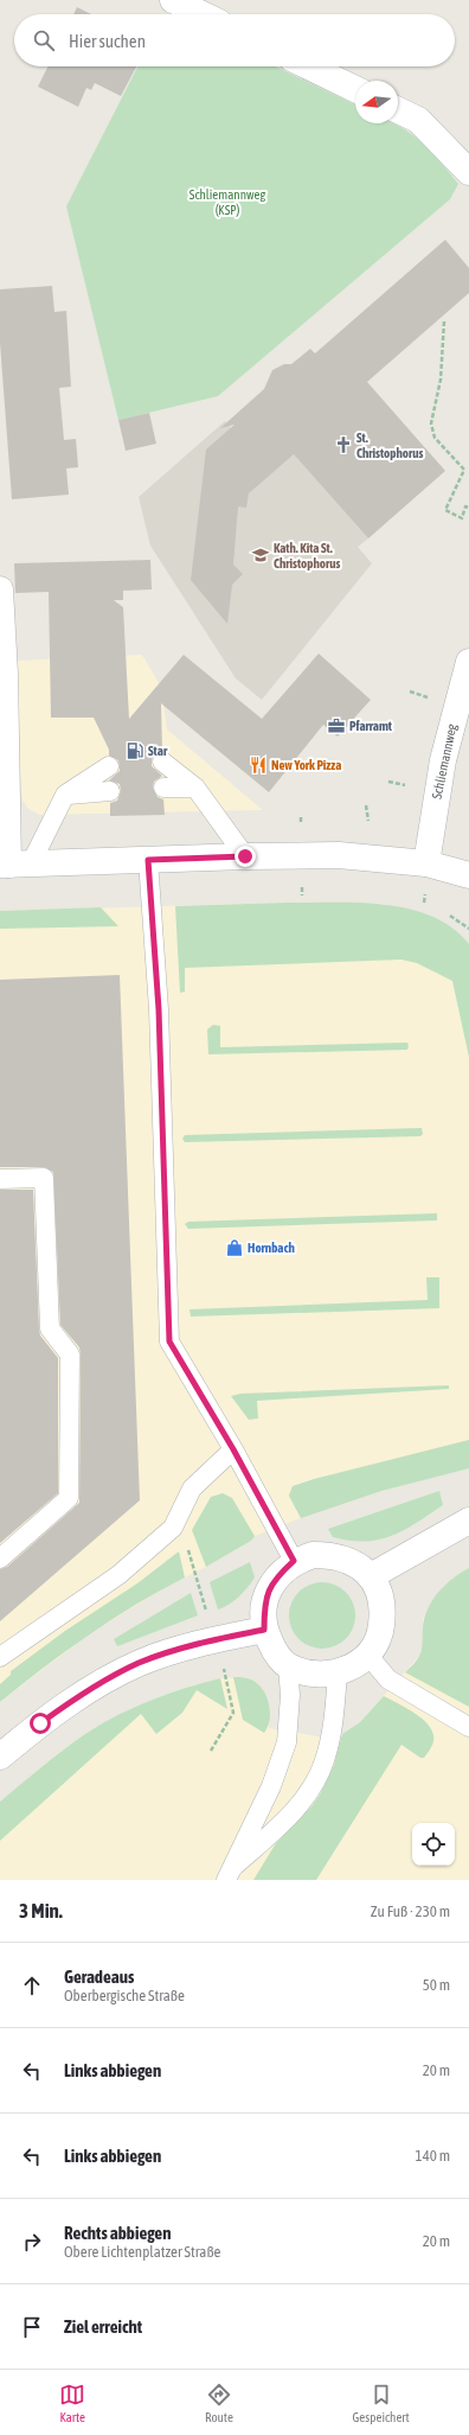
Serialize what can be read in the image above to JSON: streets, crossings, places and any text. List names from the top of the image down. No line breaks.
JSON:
{"streets":{"street":["Schliemannweg"]},"parks":["Schliemannweg (KSP)"],"places":{"church":["St. Christophorus"],"school or university":["Kath. Kita St. Christophorus"],"office":["Pfarramt"],"fuel station":["Star"],"restaurant":["New York Pizza"],"shop":["Hornbach"]},"north":"left","page":{"search":"Hier suchen","heading":["3 Min.","Zu Fuß · 230 m"],"list":[["Geradeaus","Oberbergische Straße","50 m"],["Links abbiegen","20 m"],["Links abbiegen","140 m"],["Rechts abbiegen","Obere Lichtenplatzer Straße","20 m"],"Ziel erreicht"],"nav":["Karte","Route","Gespeichert"]}}
